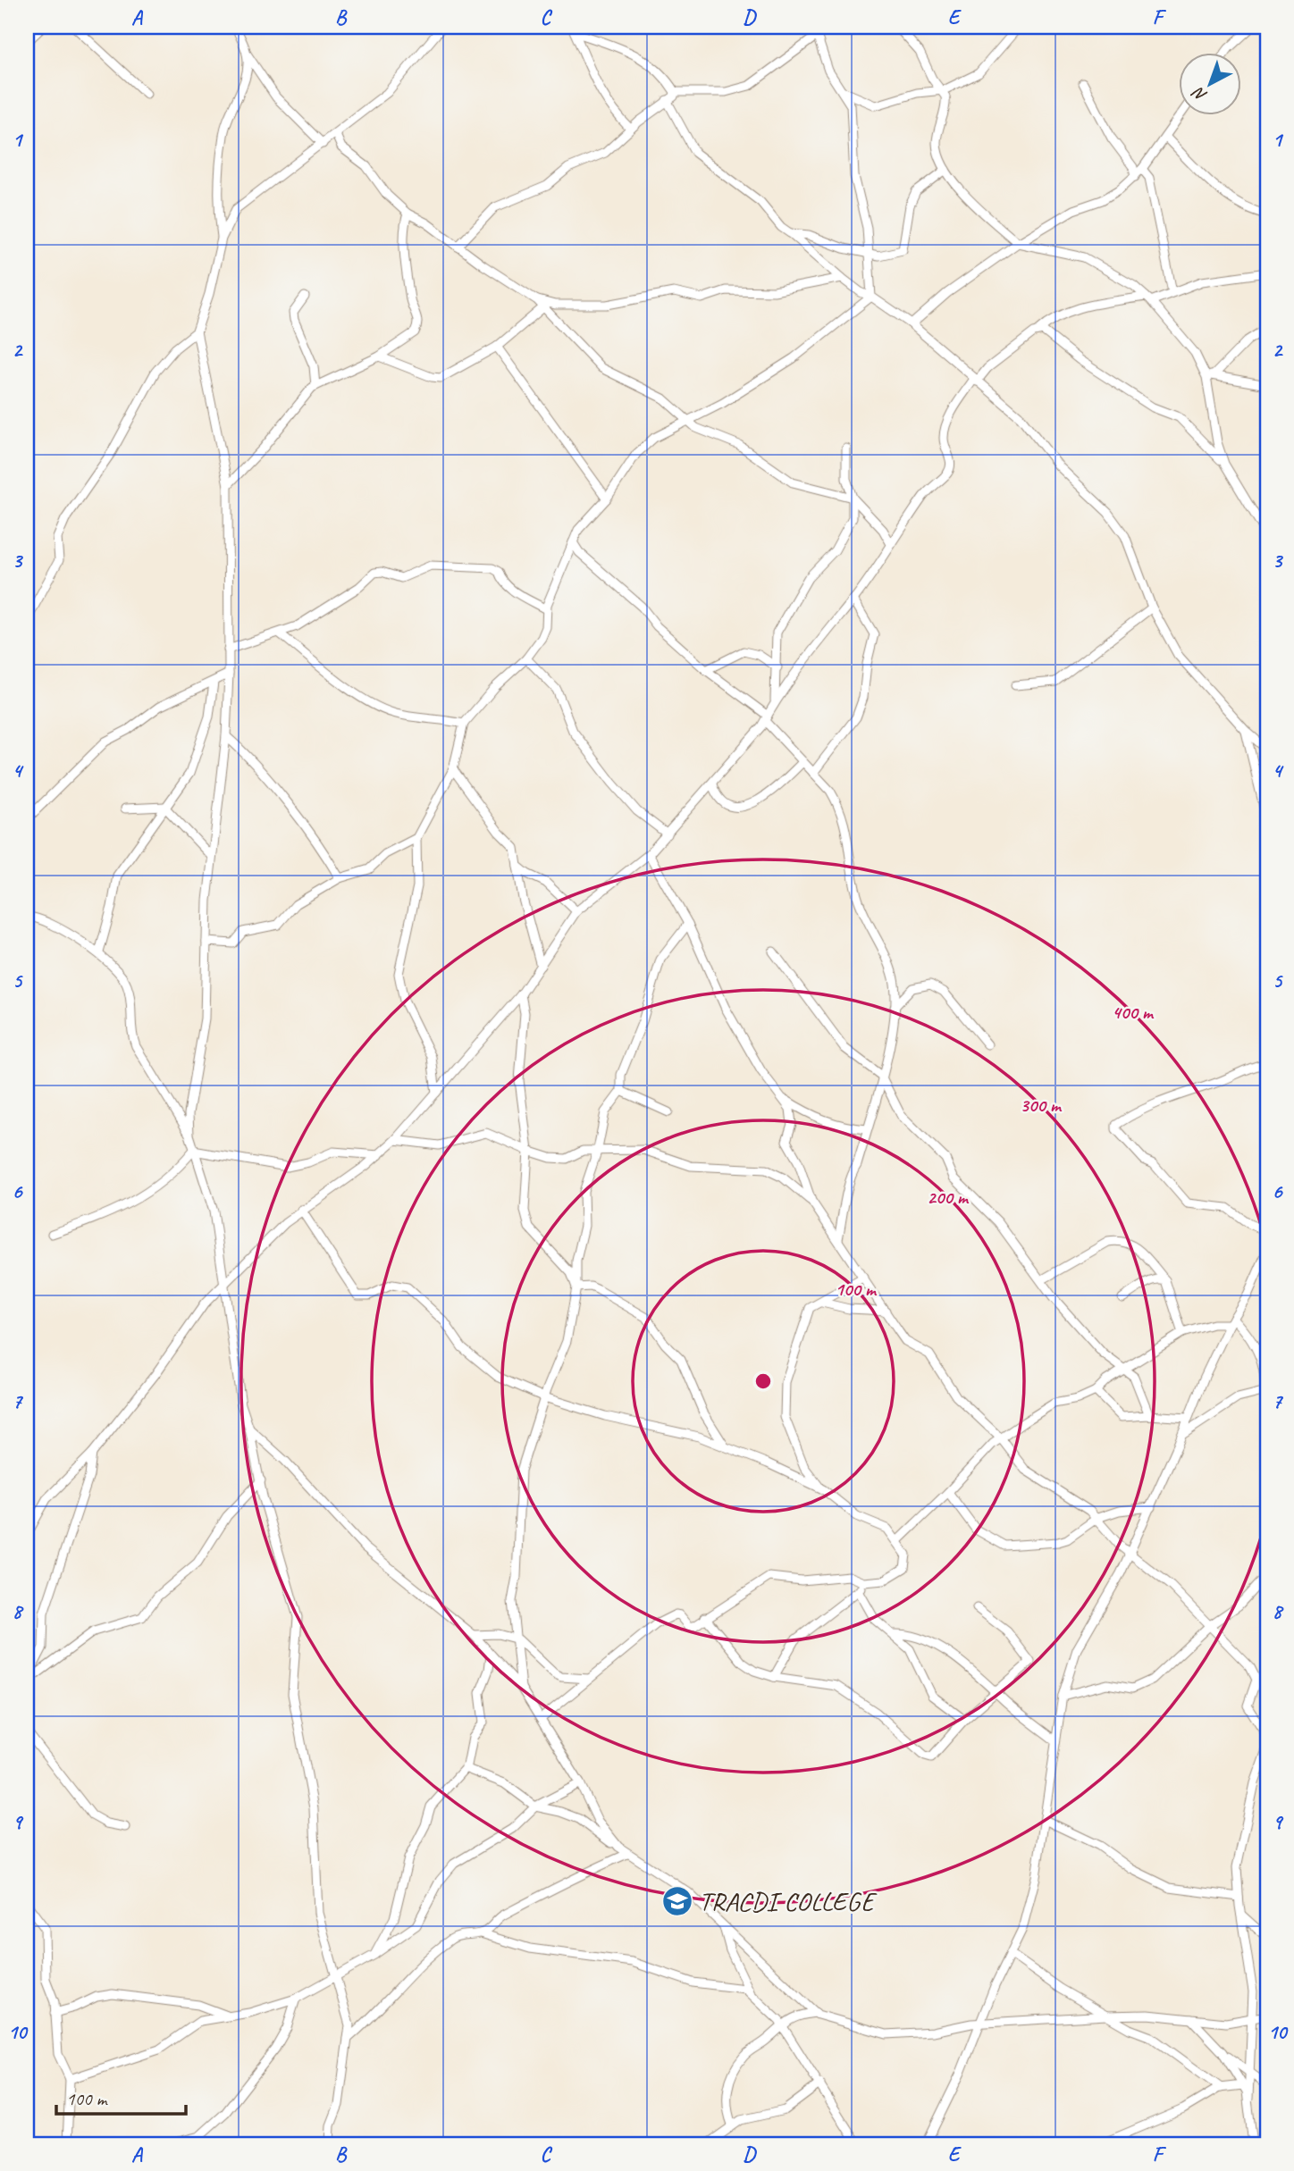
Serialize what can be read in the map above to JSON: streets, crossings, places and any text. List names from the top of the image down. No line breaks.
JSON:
{"places":{"school or university":["TRACDI COLLEGE"]},"scale_bar":"100 m","north":"bottom left","grid":{"columns":["A","B","C","D","E","F"],"rows":["1","2","3","4","5","6","7","8","9","10"]},"rings":["400 m","300 m","200 m","100 m"]}
